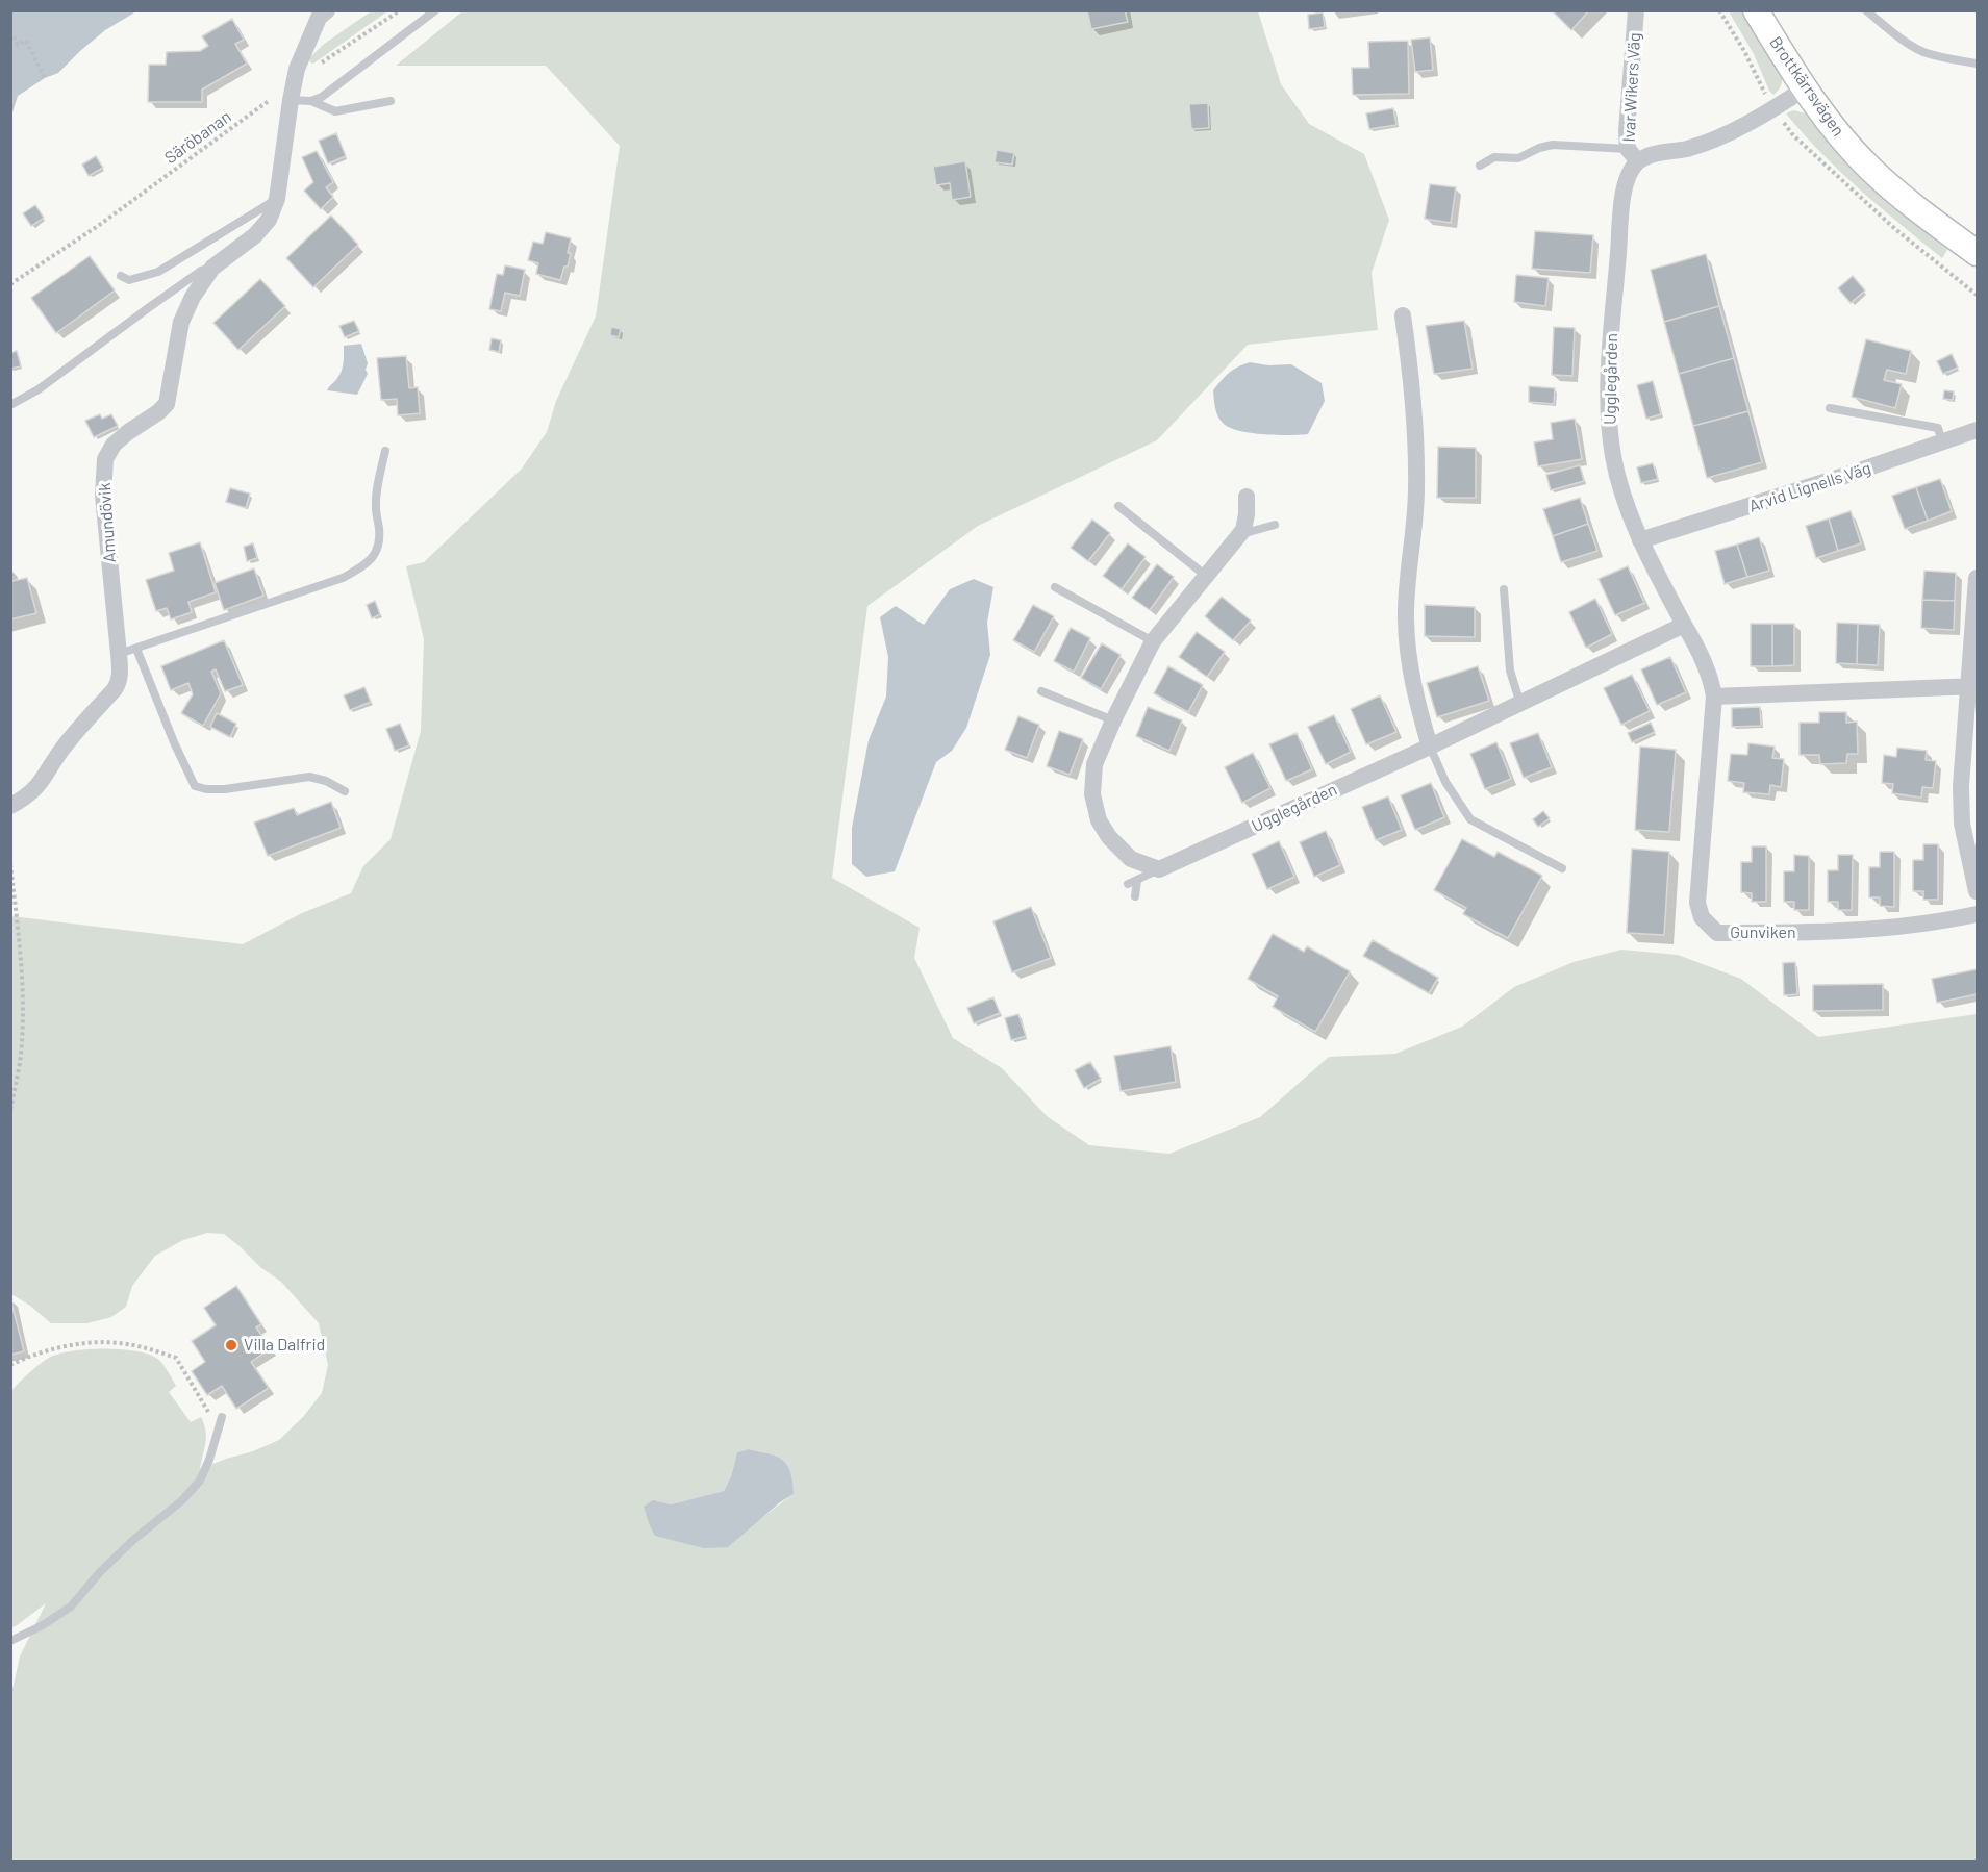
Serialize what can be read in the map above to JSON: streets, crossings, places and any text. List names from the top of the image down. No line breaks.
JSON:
{"streets":{"street":["Brottkärrsvägen","Ivar Wikers Väg","Ugglegården","Arvid Lignells Väg","Amundövik","Gunviken"],"path":["Säröbanan"]},"crossings":[["Ivar Wikers Väg","Ugglegården"],["Säröbanan","Amundövik"],["Ugglegården","Arvid Lignells Väg"],["Ugglegården","Gunviken"]],"places":["Villa Dalfrid"]}
